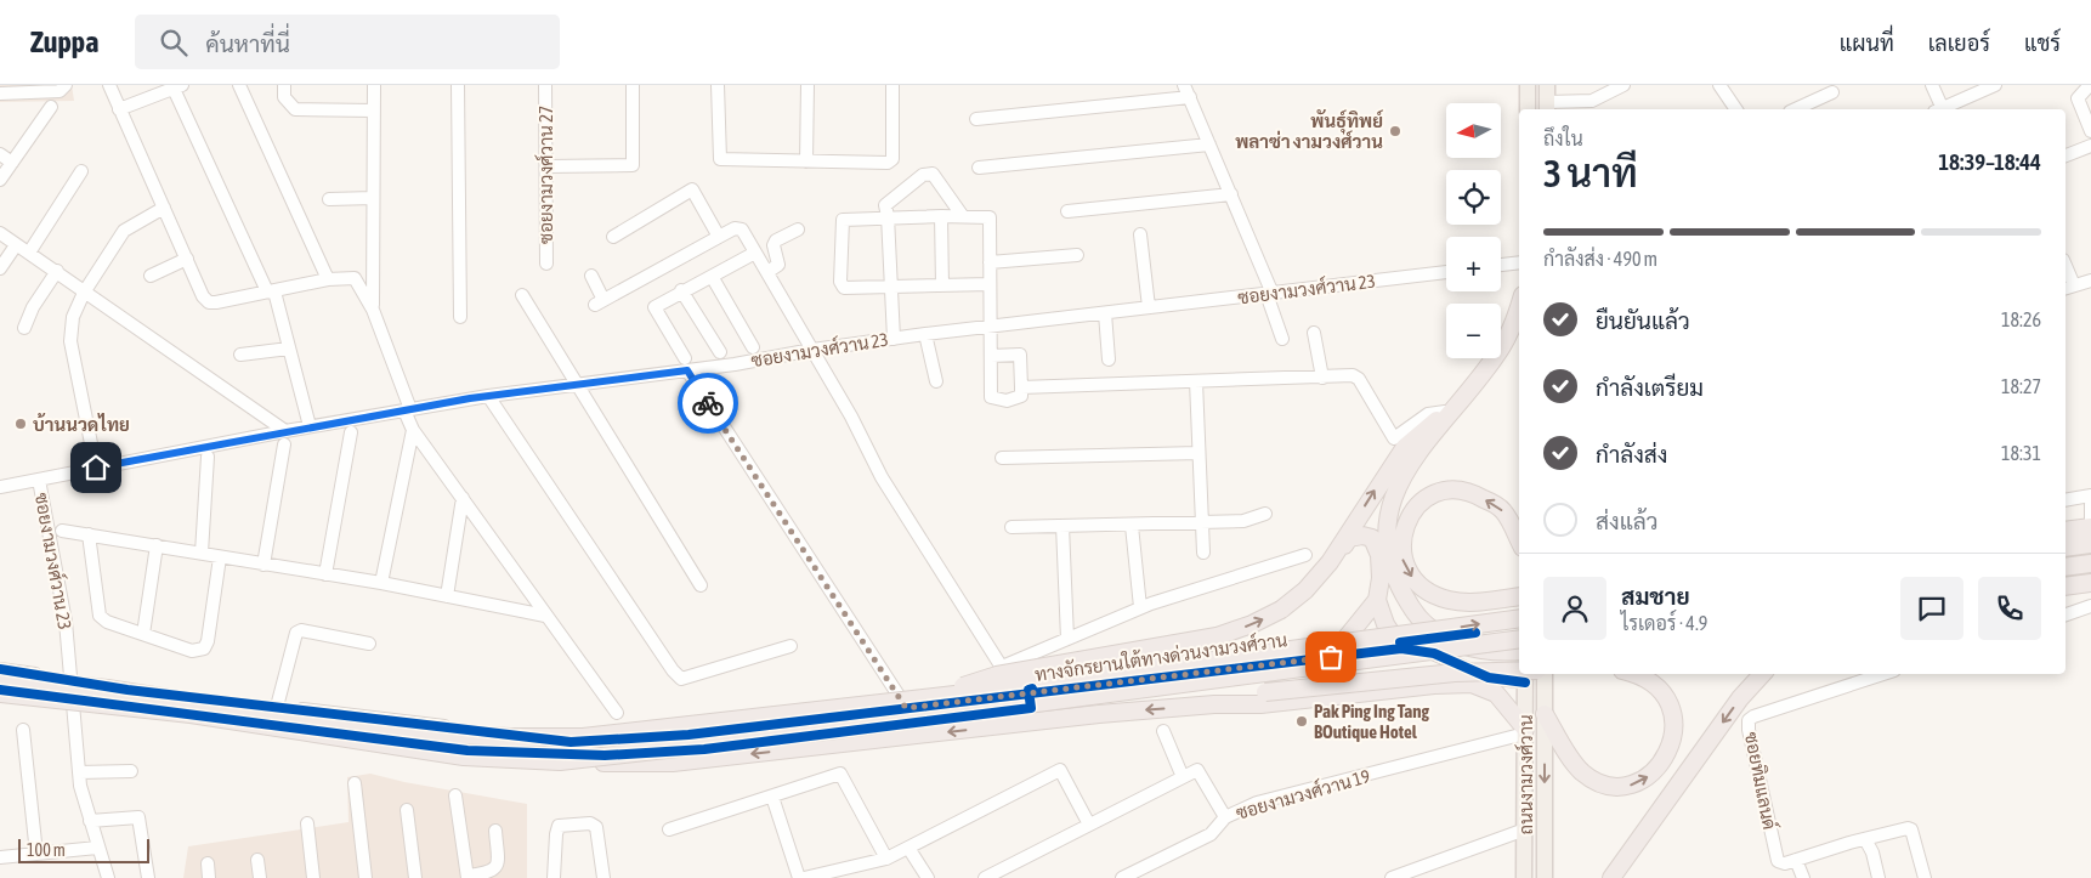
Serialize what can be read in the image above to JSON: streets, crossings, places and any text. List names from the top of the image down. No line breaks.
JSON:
{"streets":{"main road":["ถนนงามวงศ์วาน"],"street":["ซอยงามวงศ์วาน 27","ซอยงามวงศ์วาน 23","ซอยทิมแลนด์","ซอยงามวงศ์วาน 19"],"cycle path":["ทางจักรยานใต้ทางด่วนงามวงศ์วาน"]},"crossings":[["ถนนงามวงศ์วาน","ซอยงามวงศ์วาน 19"]],"places":["พันธุ์ทิพย์ พลาซ่า งามวงศ์วาน","บ้านนวดไทย","Pak Ping Ing Tang BOutique Hotel"],"scale_bar":"100 m","north":"left","page":{"header":"Zuppa","search":"ค้นหาที่นี่","nav":["แผนที่","เลเยอร์","แชร์"],"map_buttons":["+","−"],"heading":["3 นาที","ถึงใน","18:39–18:44"],"panel":["สมชาย","ไรเดอร์ · 4.9"],"bar":"กำลังส่ง · 490 m","list":[["ยืนยันแล้ว","18:26"],["กำลังเตรียม","18:27"],["กำลังส่ง","18:31"],"ส่งแล้ว"],"scale":"100 m"}}
